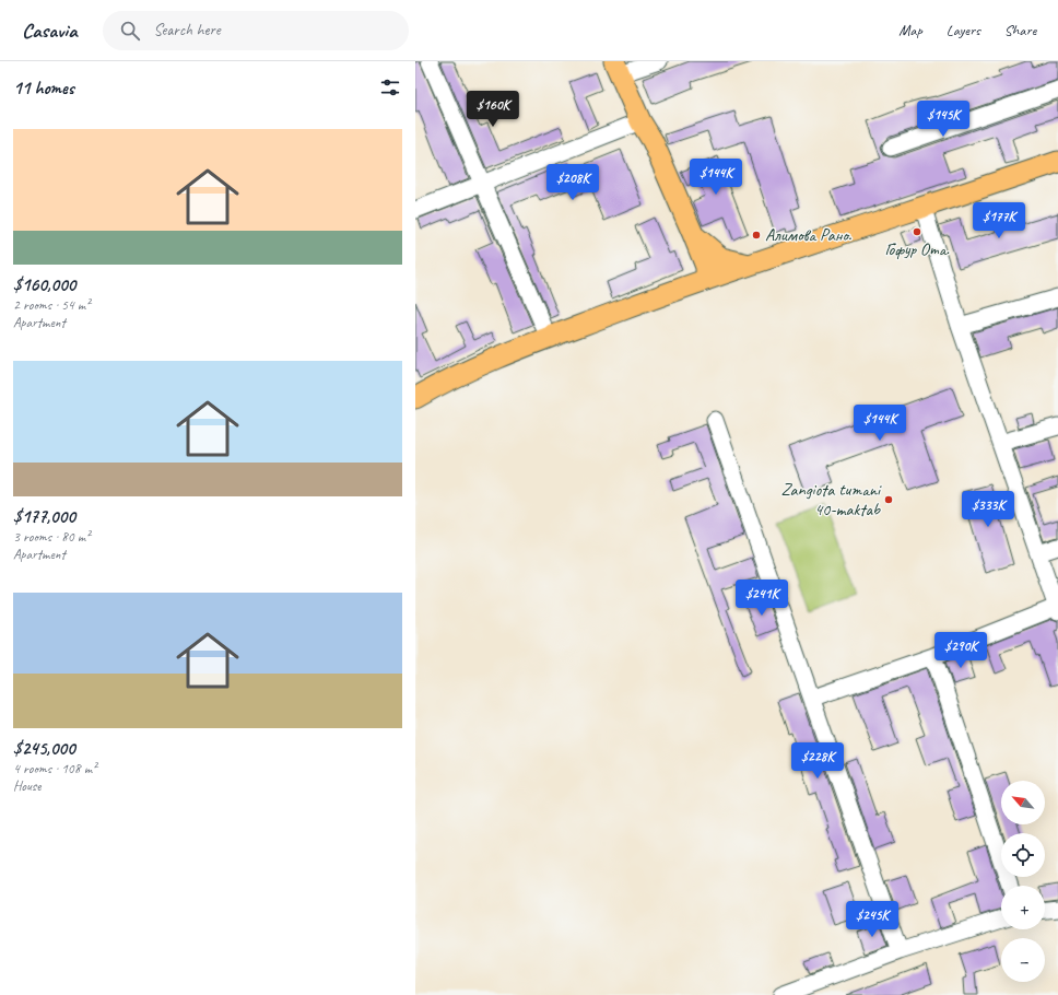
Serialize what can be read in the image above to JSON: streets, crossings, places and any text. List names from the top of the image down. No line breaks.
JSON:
{"places":["Гофур Ота.","Алимова Рано.","Zangiota tumani 40-maktab"],"north":"top left","page":{"header":"Casavia","search":"Search here","nav":["Map","Layers","Share"],"heading":"11 homes","price":["$160K","$145K","$144K","$208K","$177K","$144K","$333K","$241K","$290K","$228K","$245K"],"list":[{"name":"$160,000","note":"2 rooms · 54 m² · Apartment"},{"name":"$177,000","note":"3 rooms · 80 m² · Apartment"},{"name":"$245,000","note":"4 rooms · 108 m² · House"}],"map_buttons":["+","−"]}}
